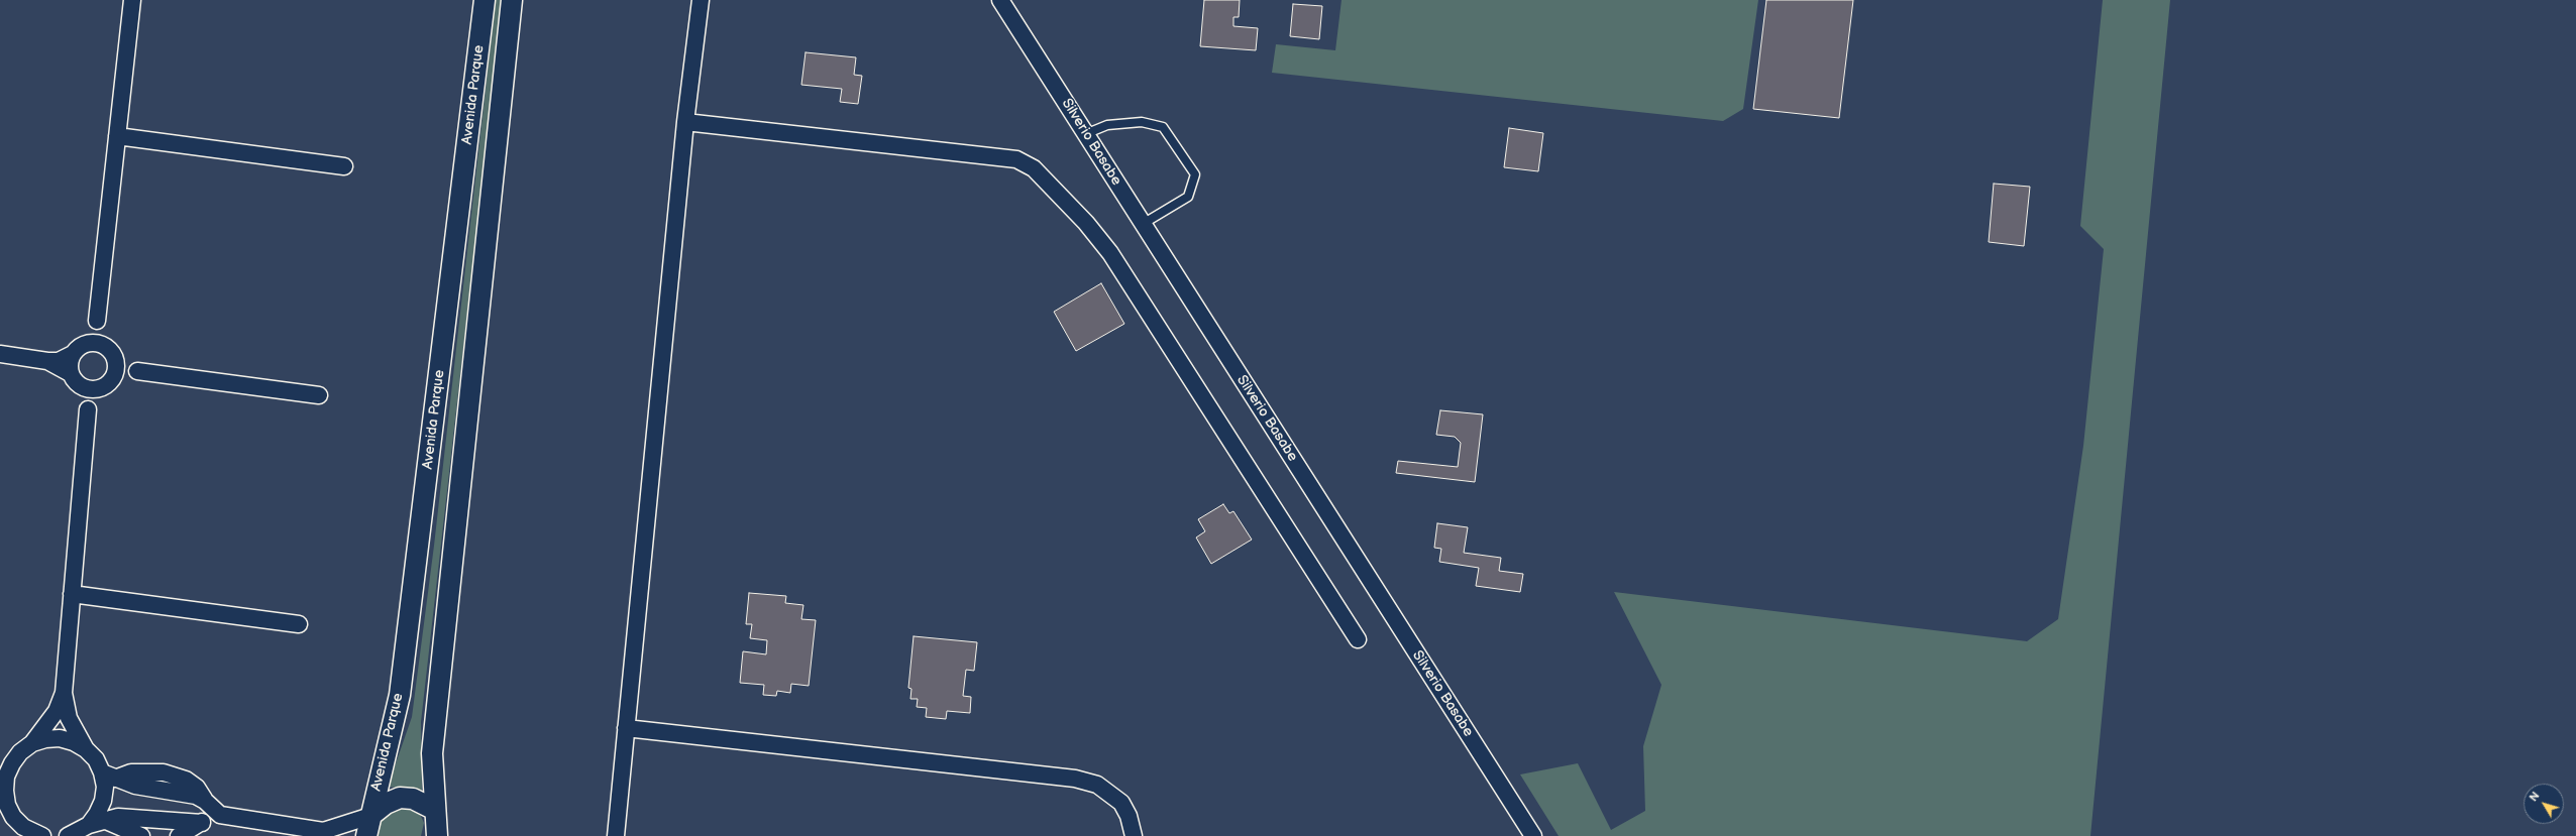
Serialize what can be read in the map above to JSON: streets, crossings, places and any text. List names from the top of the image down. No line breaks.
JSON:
{"streets":{"street":["Avenida Parque","Silverio Basabe"]},"north":"top left"}
